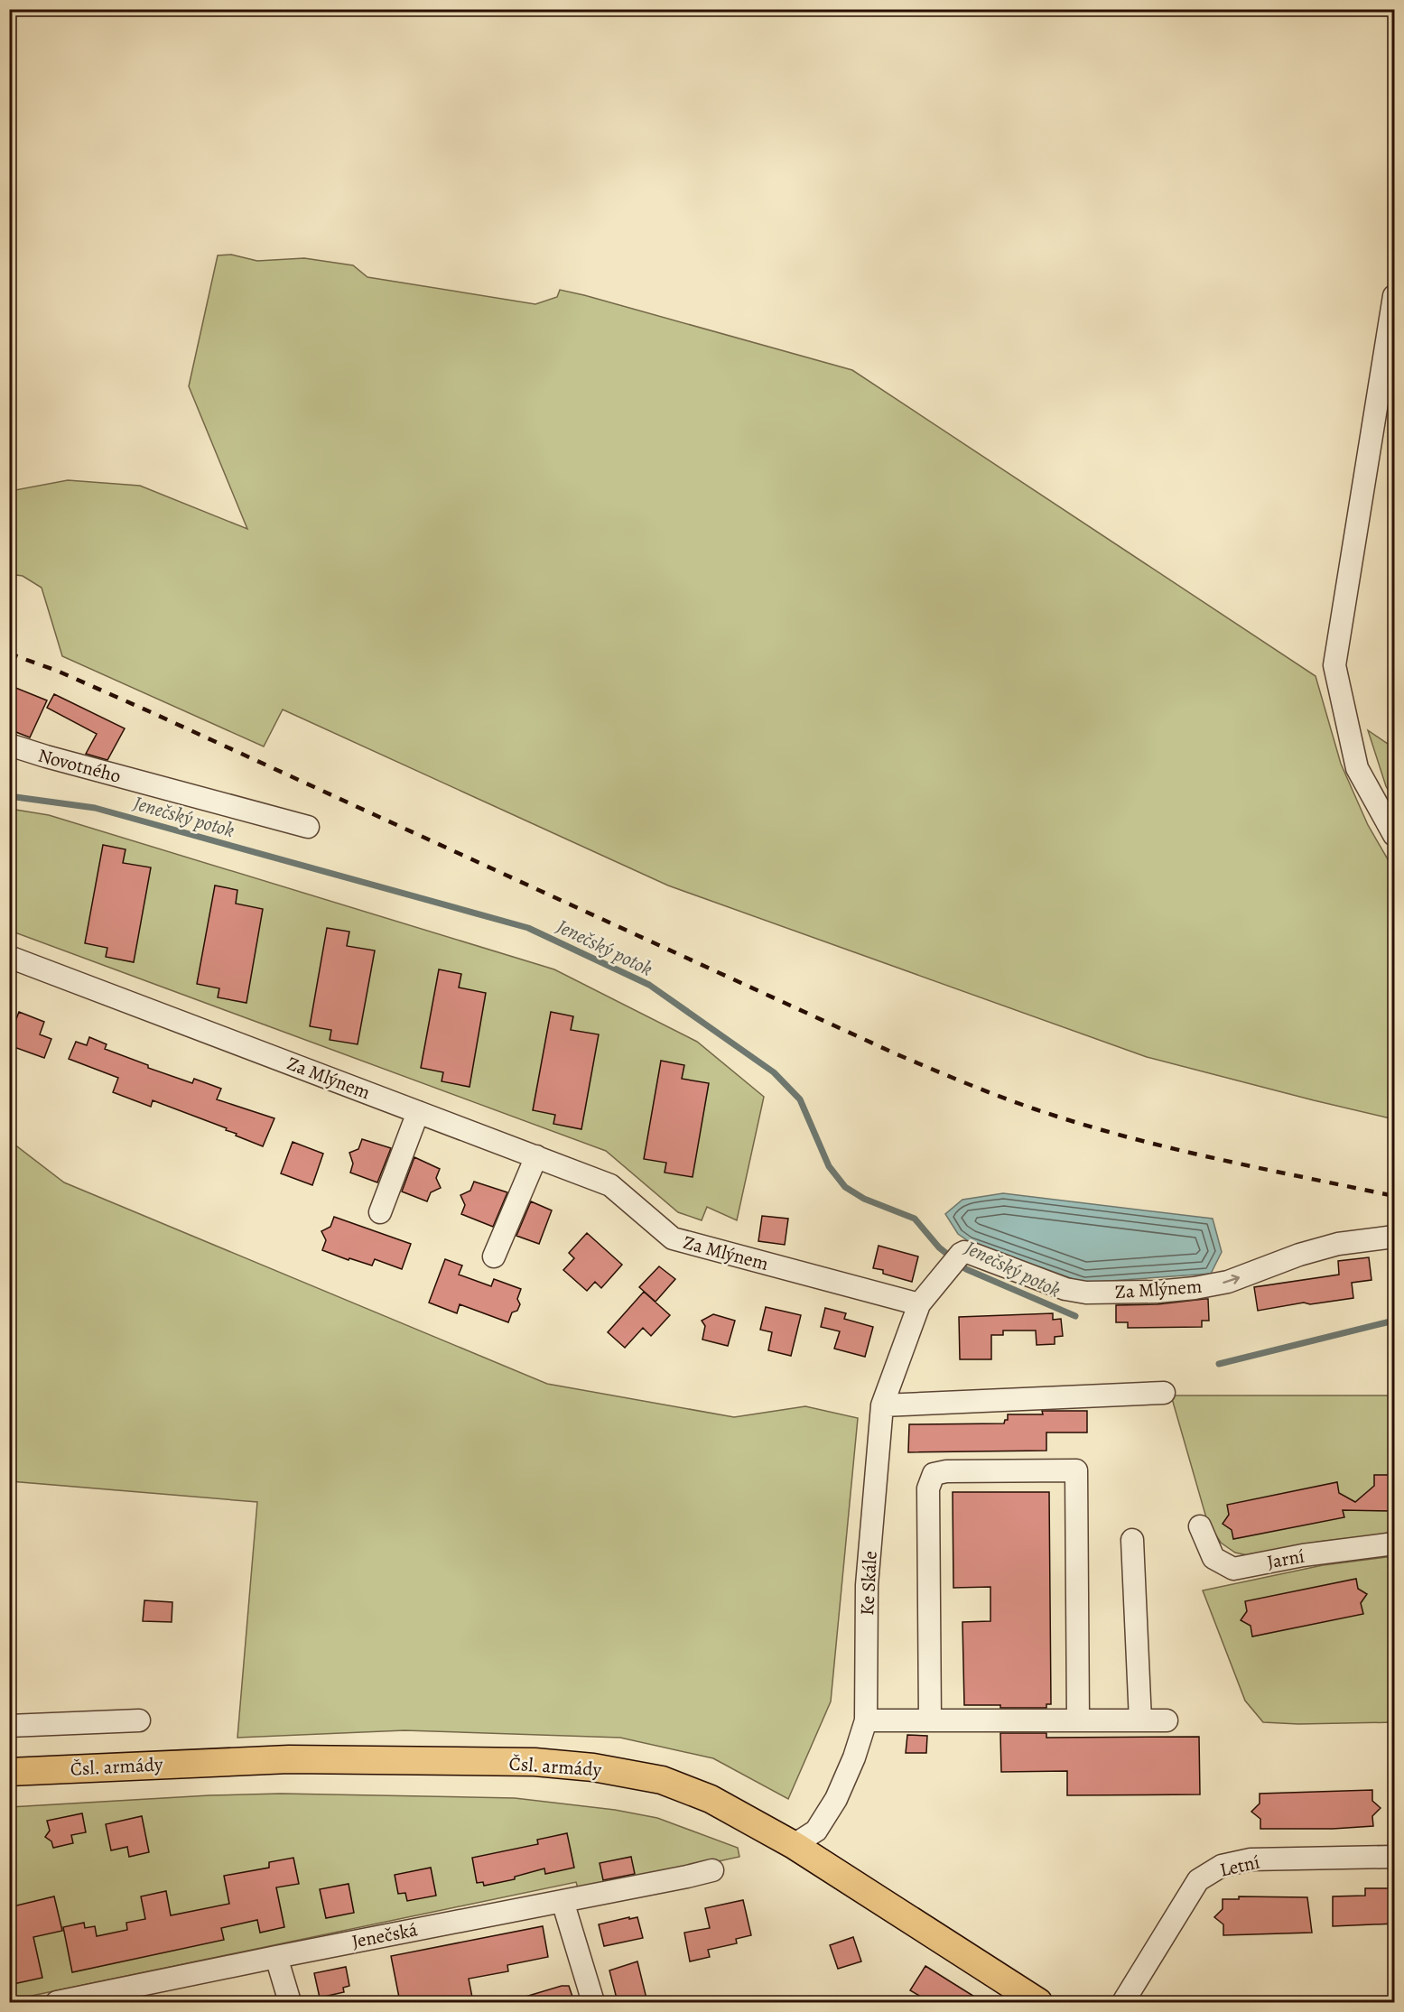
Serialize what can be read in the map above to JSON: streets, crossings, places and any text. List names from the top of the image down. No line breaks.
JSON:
{"streets":{"main road":["Čsl. armády"],"street":["Novotného","Za Mlýnem","Jarní","Ke Skále","Letní","Jenečská"]},"crossings":[["Za Mlýnem","Ke Skále"],["Ke Skále","Čsl. armády"]],"water":["Jenečský potok"]}
